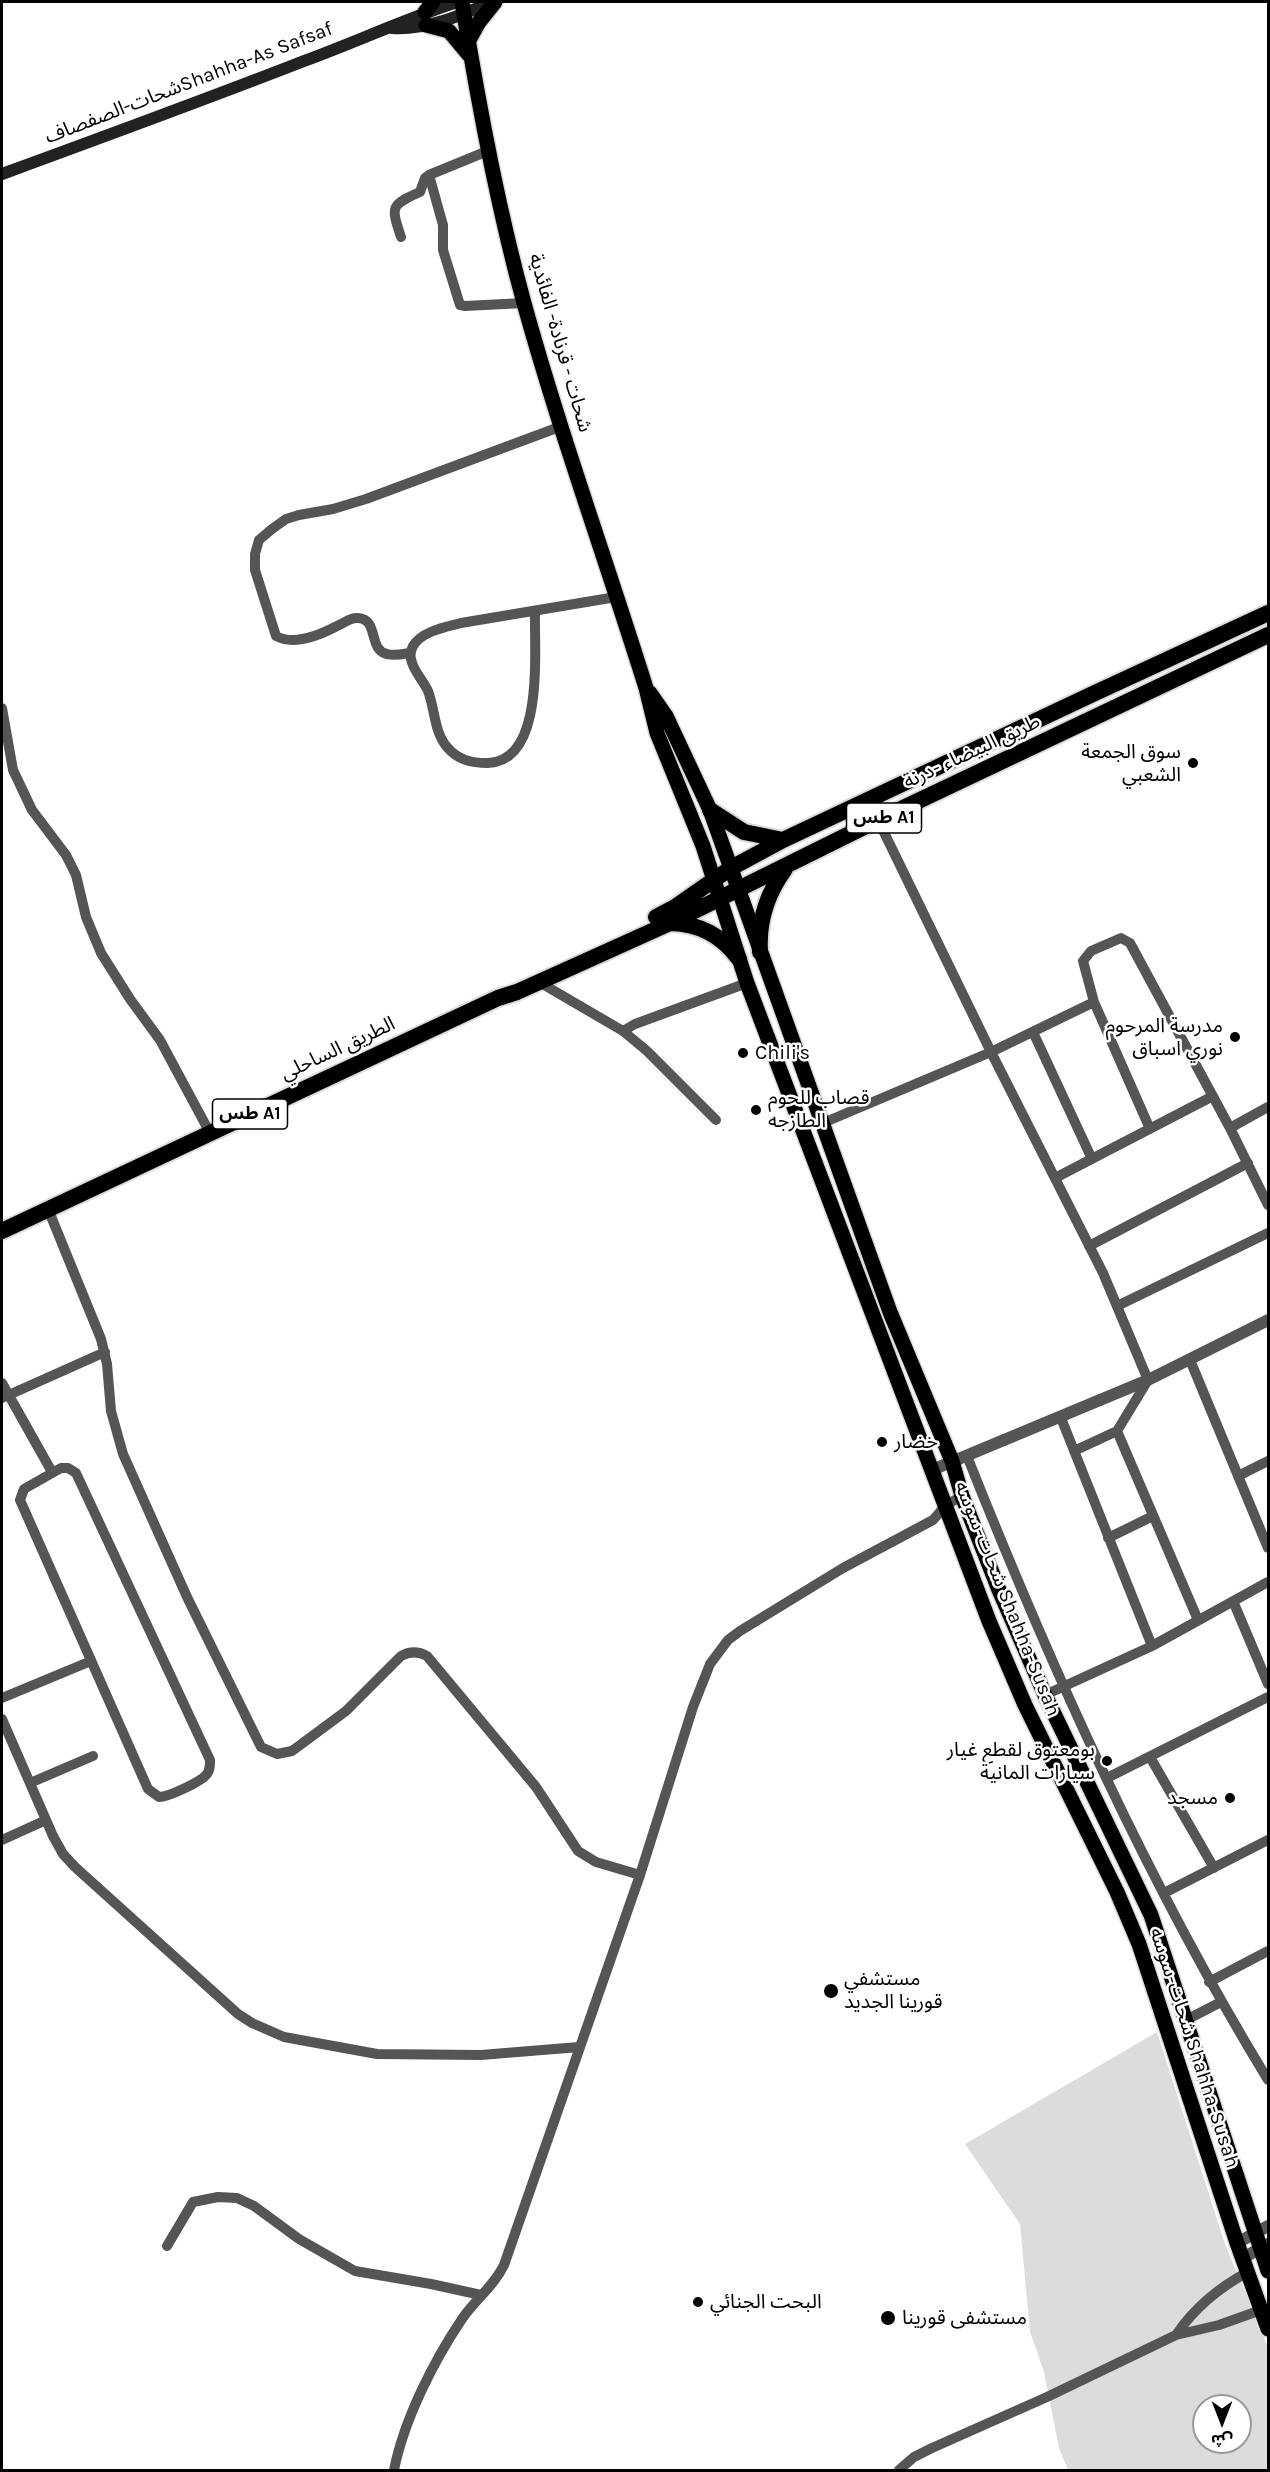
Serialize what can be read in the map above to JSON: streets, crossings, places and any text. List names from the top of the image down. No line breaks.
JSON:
{"streets":{"highway":["طريق البيضاء -درنة","طس A1","الطريق الساحلي"],"main road":["شحات-الصفصافShahha-As Safsaf","شحات - قرنادة- الفائدية","شحات-سوسه Shahha-Susah"]},"crossings":[["شحات-الصفصافShahha-As Safsaf","شحات - قرنادة- الفائدية"],["شحات - قرنادة- الفائدية","شحات-سوسه Shahha-Susah"],["طريق البيضاء -درنة","الطريق الساحلي"],["طريق البيضاء -درنة","شحات-سوسه Shahha-Susah"]],"places":["سوق الجمعة الشعبي","مدرسة المرحوم نوري اسباق","Chili's","قصاب للحوم الطازجه","خضار","بومعتوق لقطع غيار سيارات المانية","مسجد","مستشفي قورينا الجديد","البحت الجنائي","مستشفى قورينا"],"north":"bottom"}
